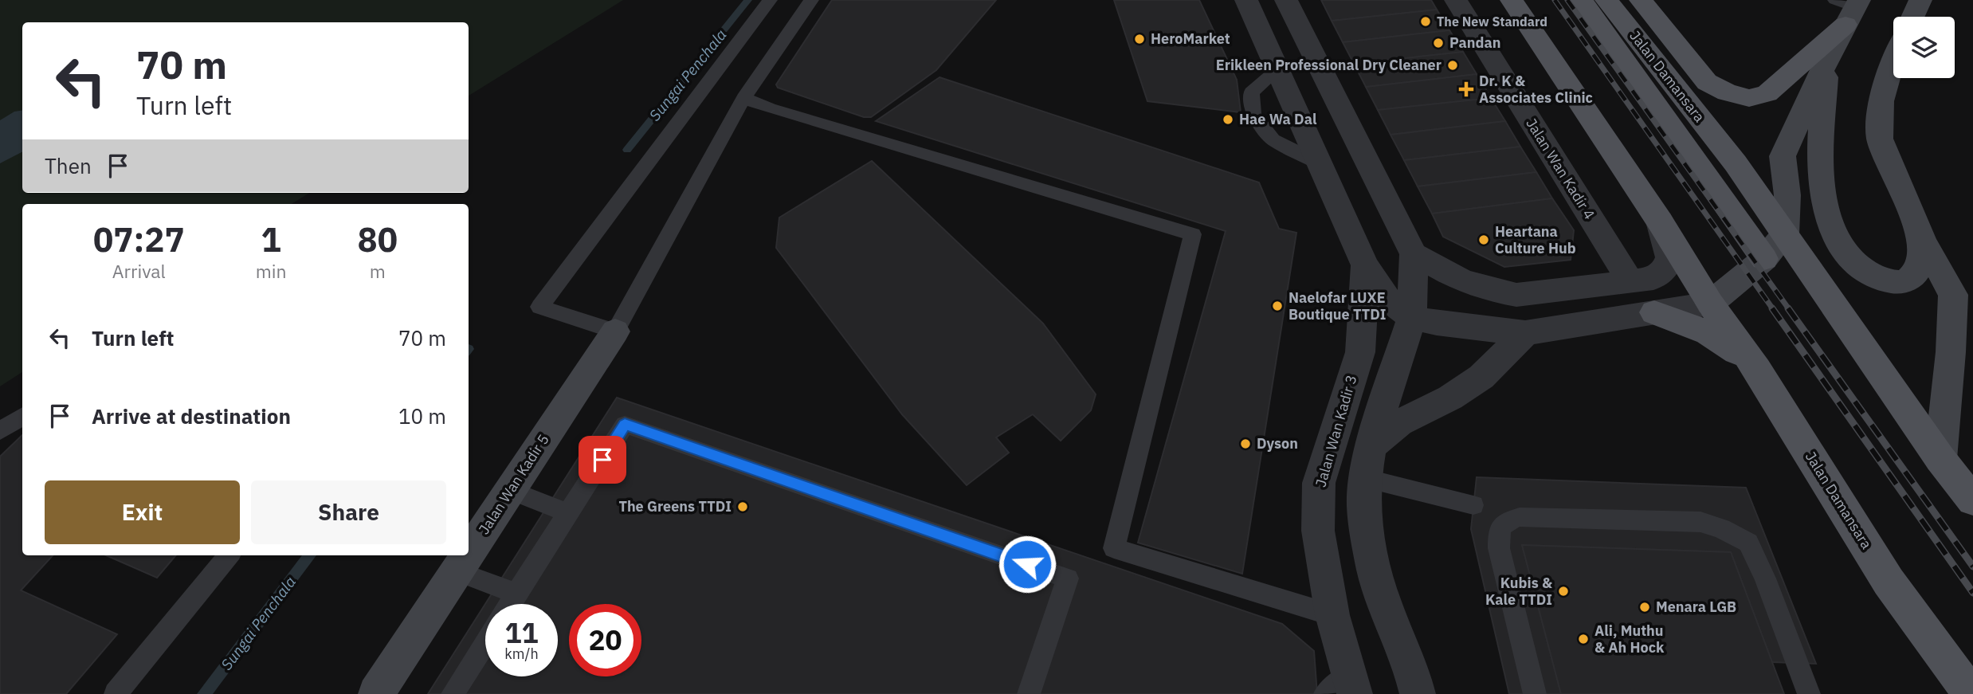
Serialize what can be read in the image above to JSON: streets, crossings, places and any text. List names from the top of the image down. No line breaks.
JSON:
{"streets":{"main road":["Jalan Damansara","Jalan Wan Kadir 5"],"street":["Jalan Wan Kadir 4","Jalan Wan Kadir 3"]},"crossings":[["Jalan Damansara","Jalan Wan Kadir 3"]],"water":["Sungai Penchala"],"places":{"other":["The New Standard","HeroMarket","Pandan","Erikleen Professional Dry Cleaner","Hae Wa Dal","Heartana Culture Hub","Naelofar LUXE Boutique TTDI","Dyson","The Greens TTDI","Kubis & Kale TTDI","Menara LGB","Ali, Muthu & Ah Hock"],"health":["Dr. K & Associates Clinic"]},"page":{"turn":["70 m","Turn left"],"then":"Then","eta":["07:27","Arrival","1","min","80","m"],"list":[{"name":"Turn left","value":"70 m"},{"name":"Arrive at destination","value":"10 m"}],"buttons":["Exit","Share"],"speed":"11 km/h","limit":"20"}}
